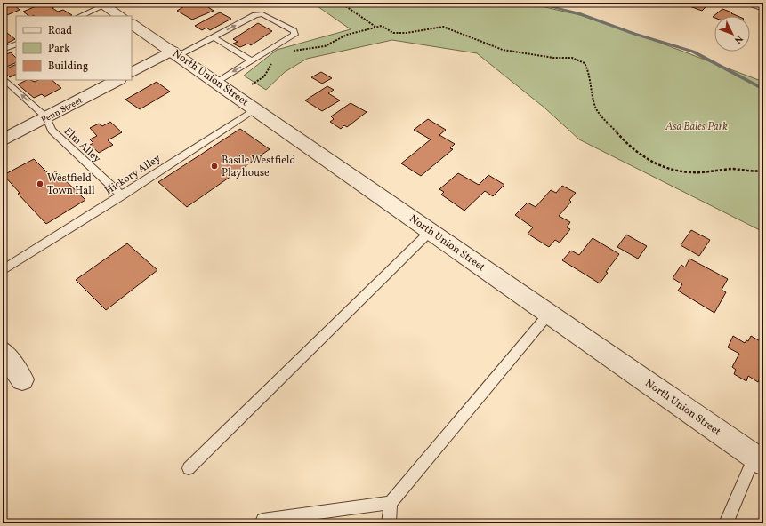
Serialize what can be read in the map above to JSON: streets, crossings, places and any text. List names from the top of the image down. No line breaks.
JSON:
{"streets":{"street":["North Union Street","Penn Street"],"lane":["Elm Alley","Hickory Alley"]},"crossings":[["North Union Street","Hickory Alley"],["Penn Street","Elm Alley"],["Elm Alley","Hickory Alley"]],"parks":["Asa Bales Park"],"places":["Basile Westfield Playhouse","Westfield Town Hall"],"legend":["Road","Park","Building"],"north":"bottom right"}
